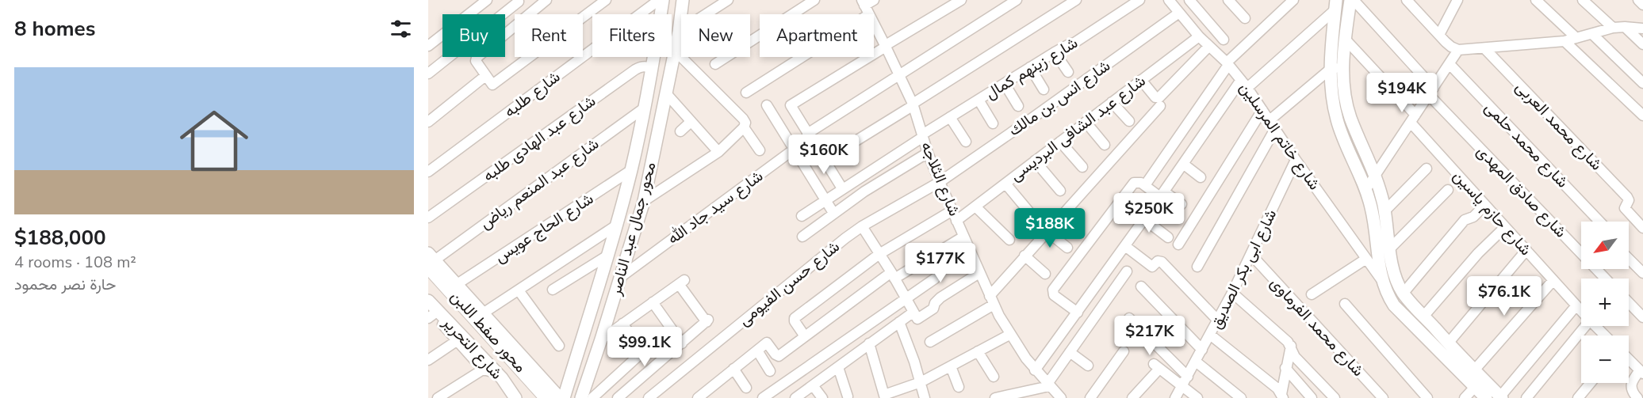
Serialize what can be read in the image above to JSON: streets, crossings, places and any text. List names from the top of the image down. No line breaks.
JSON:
{"streets":{"main road":["محور صفط اللبن"],"street":["شارع زينهم كمال","شارع طلبه","شارع انس بن مالك","شارع محمد العربى","شارع عبد الشافى البرديسى","شارع خاتم المرسلين","شارع عبد الهادى طلبه","شارع محمد حلمى","شارع الثلاجه","شارع عبد المنعم رياض","شارع صادق المهدى","شارع سيد جاد الله","شارع حازم ياسين","شارع الحاج عويس","محور جمال عبد الناصر","شارع ابى بكر الصديق","شارع حسن الفيومى","شارع محمد الفرماوى","شارع التحرير"]},"crossings":[["شارع زينهم كمال","شارع الثلاجه"],["شارع طلبه","محور جمال عبد الناصر"],["شارع انس بن مالك","شارع خاتم المرسلين"],["شارع انس بن مالك","شارع الثلاجه"],["شارع انس بن مالك","شارع حسن الفيومى"],["شارع عبد الشافى البرديسى","شارع خاتم المرسلين"],["شارع عبد الشافى البرديسى","شارع الثلاجه"],["شارع خاتم المرسلين","شارع ابى بكر الصديق"],["شارع عبد الهادى طلبه","محور جمال عبد الناصر"],["شارع الثلاجه","شارع سيد جاد الله"],["شارع الثلاجه","شارع حسن الفيومى"],["شارع عبد المنعم رياض","محور جمال عبد الناصر"],["شارع عبد المنعم رياض","محور صفط اللبن"],["شارع عبد المنعم رياض","شارع التحرير"],["شارع سيد جاد الله","محور جمال عبد الناصر"],["شارع الحاج عويس","محور جمال عبد الناصر"],["شارع الحاج عويس","شارع التحرير"],["شارع ابى بكر الصديق","شارع محمد الفرماوى"],["محور صفط اللبن","شارع التحرير"]],"north":"bottom left","page":{"heading":"8 homes","chip":["Buy","Rent","Filters","New","Apartment"],"list":[{"name":"$188,000","note":"4 rooms · 108 m² · حارة نصر محمود"}],"price":["$194K","$160K","$250K","$188K","$177K","$76.1K","$217K","$99.1K"],"map_buttons":["+","−"]}}
